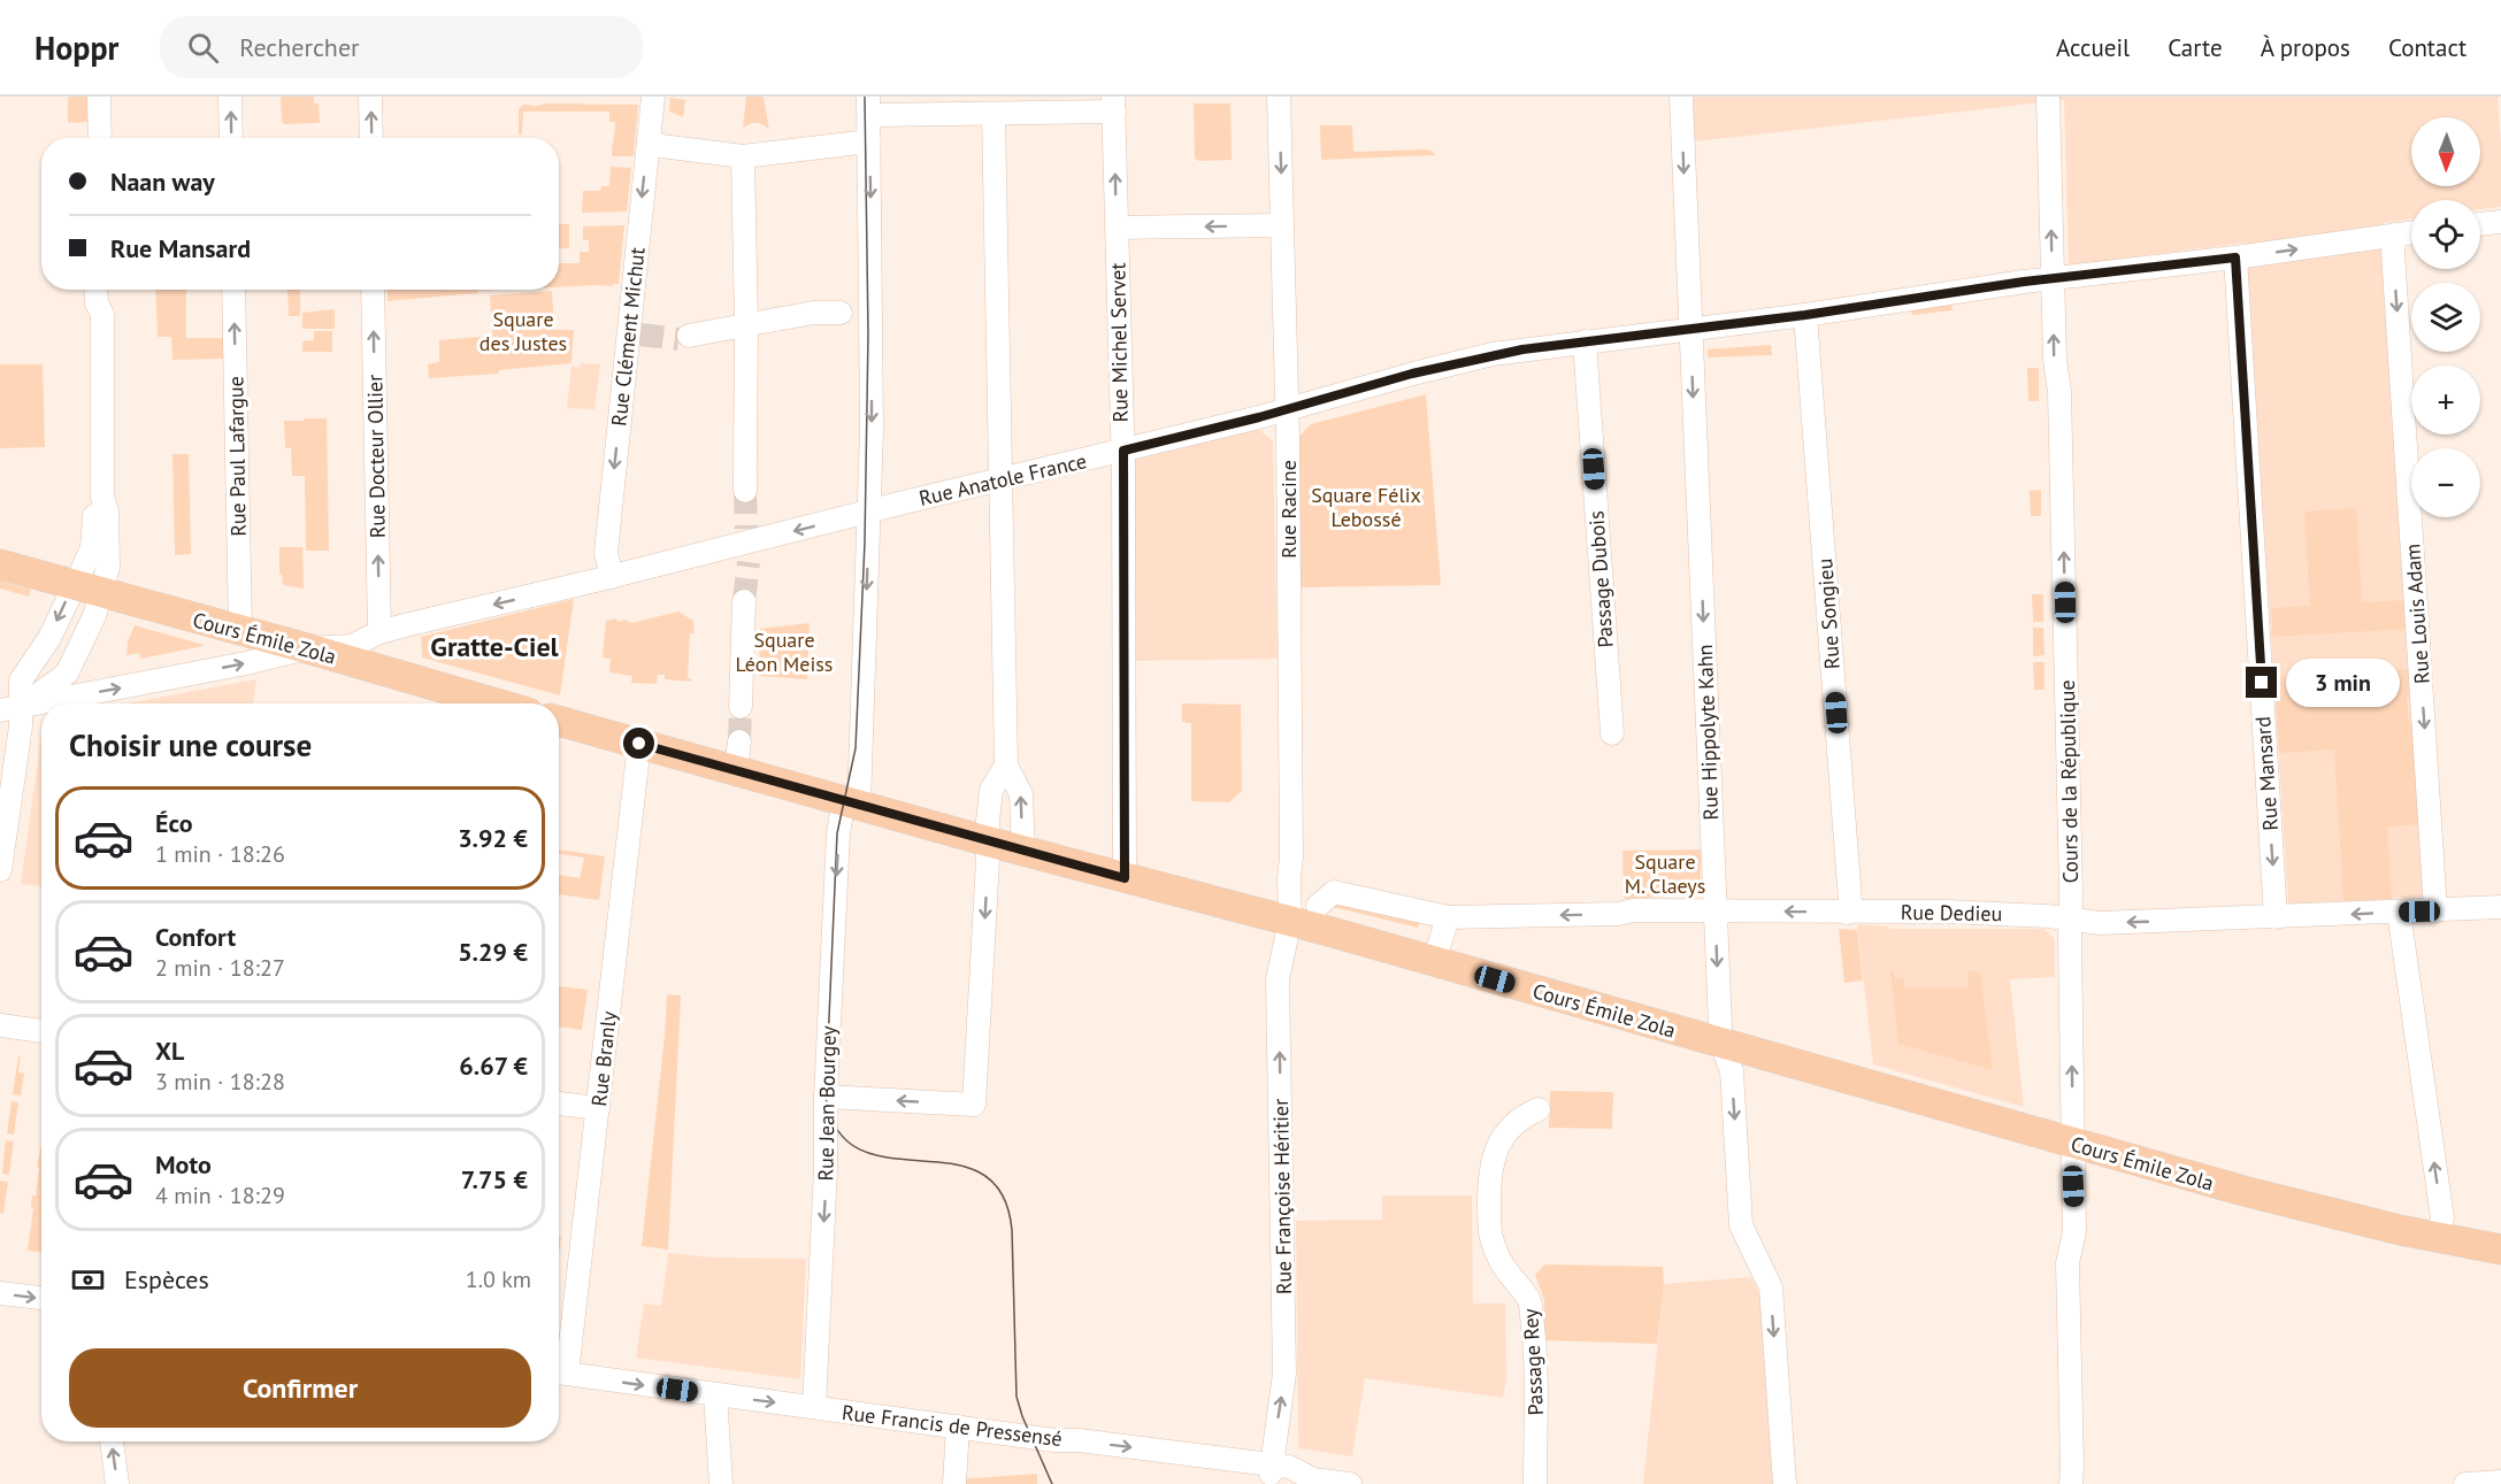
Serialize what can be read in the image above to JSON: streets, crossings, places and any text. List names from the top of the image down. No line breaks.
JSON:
{"streets":{"main road":["Cours Émile Zola"],"street":["Rue Clément Michut","Rue Michel Servet","Rue Paul Lafargue","Rue Docteur Ollier","Rue Anatole France","Rue Racine","Passage Dubois","Rue Songieu","Rue Louis Adam","Rue Hippolyte Kahn","Rue Mansard","Cours de la République","Rue Dedieu","Rue Branly","Rue Jean Bourgey","Rue Françoise Héritier","Passage Rey","Rue Francis de Pressensé"]},"crossings":[["Rue Clément Michut","Rue Anatole France"],["Rue Michel Servet","Rue Anatole France"],["Rue Michel Servet","Cours Émile Zola"],["Rue Paul Lafargue","Cours Émile Zola"],["Rue Docteur Ollier","Rue Anatole France"],["Rue Anatole France","Rue Racine"],["Rue Anatole France","Passage Dubois"],["Rue Anatole France","Rue Songieu"],["Rue Anatole France","Rue Louis Adam"],["Rue Anatole France","Cours Émile Zola"],["Rue Anatole France","Rue Hippolyte Kahn"],["Rue Anatole France","Rue Mansard"],["Rue Anatole France","Cours de la République"],["Rue Anatole France","Rue Jean Bourgey"],["Rue Racine","Cours Émile Zola"],["Rue Racine","Rue Françoise Héritier"],["Rue Songieu","Rue Dedieu"],["Rue Louis Adam","Rue Dedieu"],["Cours Émile Zola","Rue Hippolyte Kahn"],["Cours Émile Zola","Cours de la République"],["Cours Émile Zola","Rue Branly"],["Cours Émile Zola","Rue Jean Bourgey"],["Cours Émile Zola","Rue Françoise Héritier"],["Rue Hippolyte Kahn","Rue Dedieu"],["Rue Mansard","Rue Dedieu"],["Cours de la République","Rue Dedieu"],["Rue Branly","Rue Francis de Pressensé"],["Rue Jean Bourgey","Rue Francis de Pressensé"],["Rue Françoise Héritier","Rue Francis de Pressensé"]],"one_way":["Rue Docteur Ollier","Rue Louis Adam","Rue Hippolyte Kahn","Rue Mansard","Cours de la République","Rue Dedieu","Rue Françoise Héritier","Rue Francis de Pressensé"],"districts":["Gratte-Ciel"],"parks":["Square des Justes","Square Félix Lebossé","Square Léon Meiss","Square M. Claeys"],"north":"bottom","page":{"header":"Hoppr","search":"Rechercher","nav":["Accueil","Carte","À propos","Contact"],"map_buttons":["+","−"],"banner":["Naan way","Rue Mansard"],"bubble":"3 min","heading":"Choisir une course","list":[{"name":"Éco","note":"1 min · 18:26","value":"3.92 €"},{"name":"Confort","note":"2 min · 18:27","value":"5.29 €"},{"name":"XL","note":"3 min · 18:28","value":"6.67 €"},{"name":"Moto","note":"4 min · 18:29","value":"7.75 €"}],"pay":["Espèces","1.0 km"],"buttons":"Confirmer"}}
